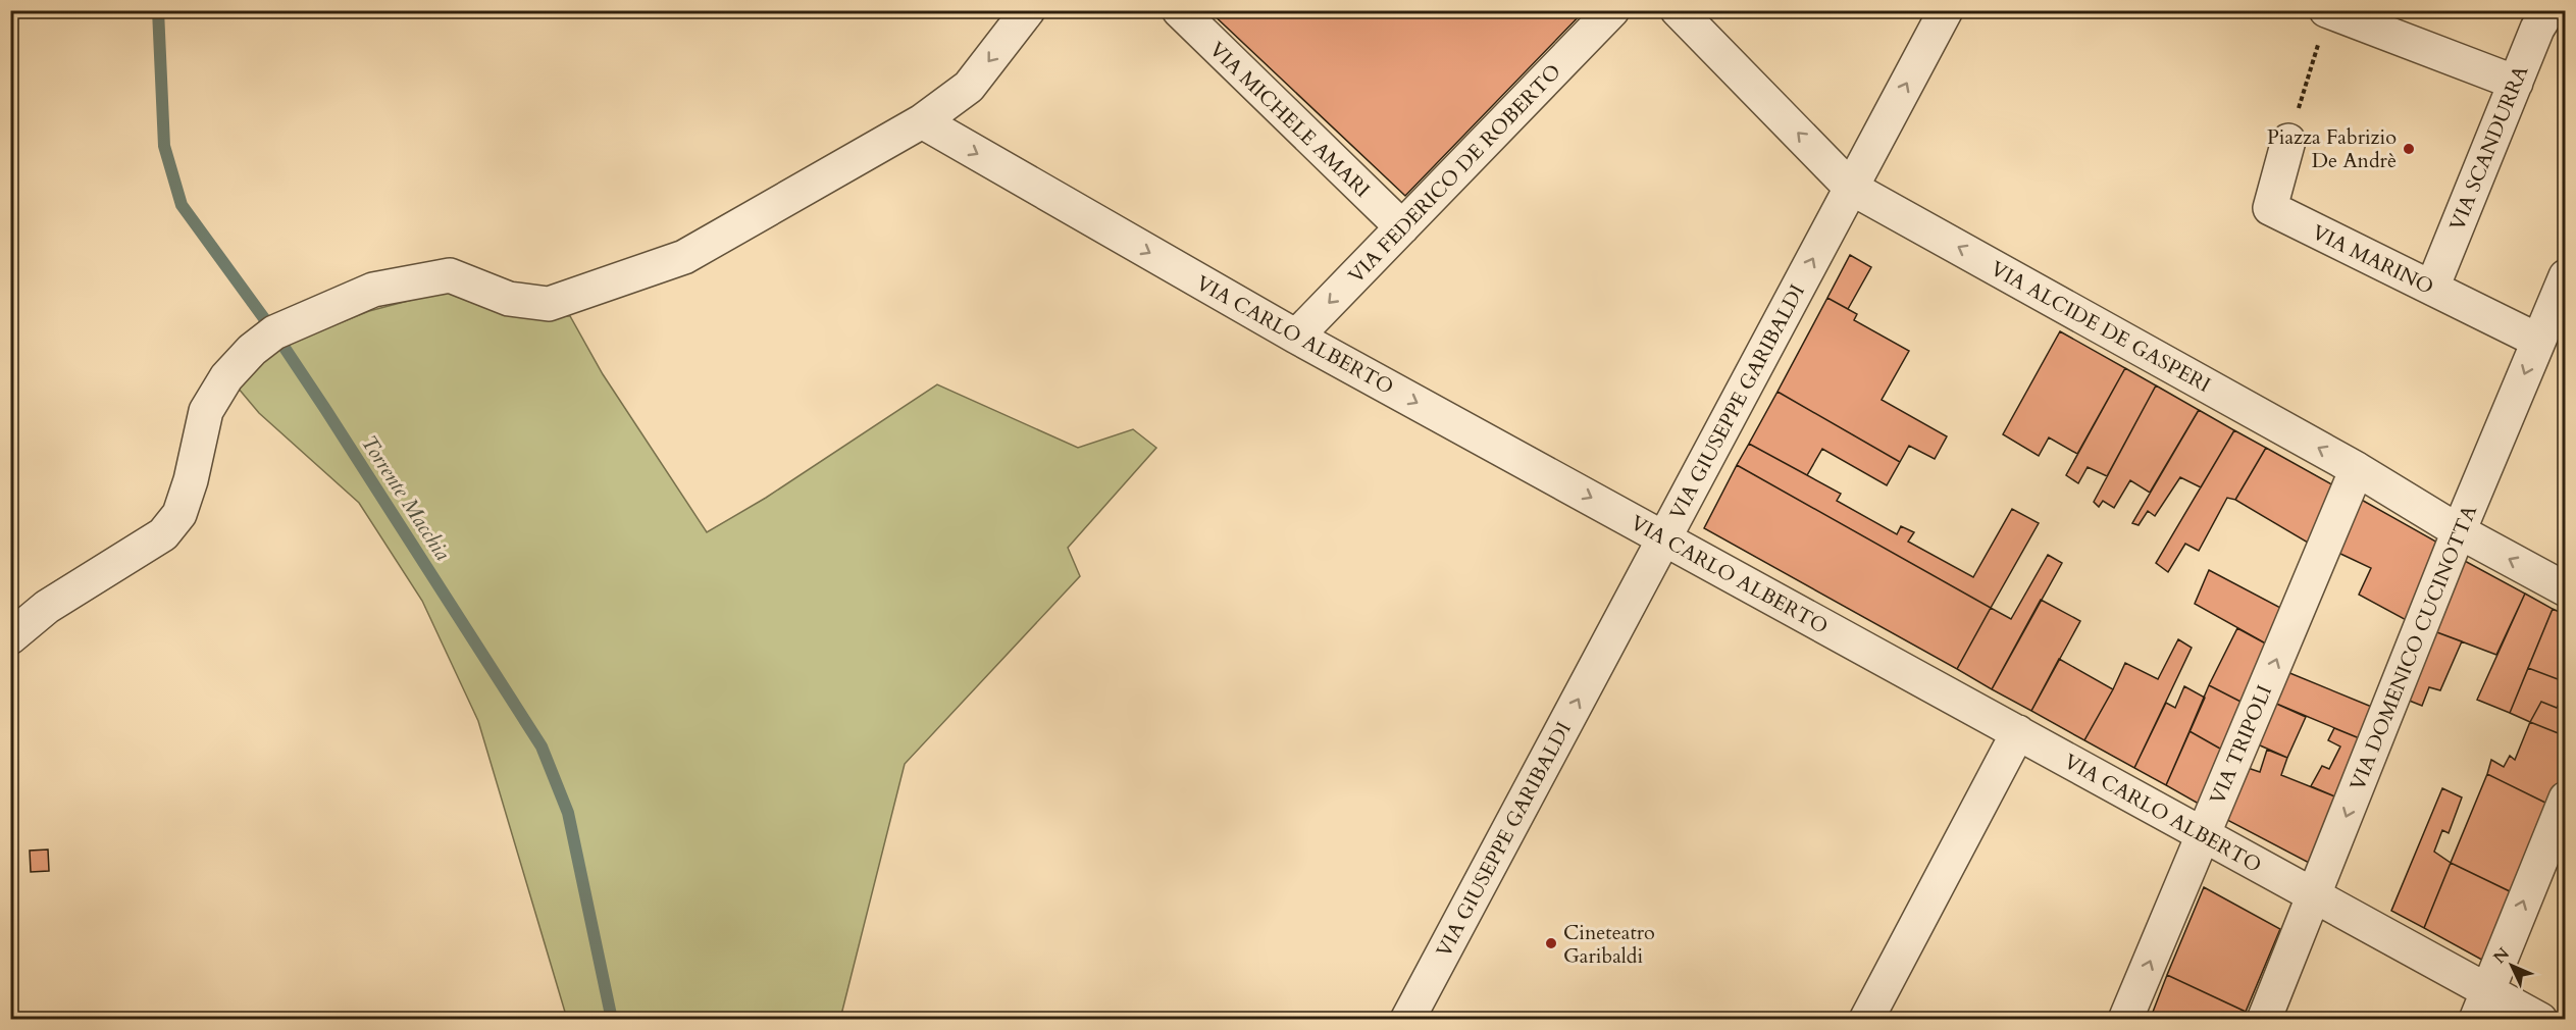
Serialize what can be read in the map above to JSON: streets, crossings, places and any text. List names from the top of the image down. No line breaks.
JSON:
{"streets":{"street":["VIA MICHELE AMARI","VIA SCANDURRA","VIA FEDERICO DE ROBERTO","VIA MARINO","VIA ALCIDE DE GASPERI","VIA CARLO ALBERTO","VIA GIUSEPPE GARIBALDI","VIA DOMENICO CUCINOTTA","VIA TRIPOLI"]},"crossings":[["VIA MICHELE AMARI","VIA FEDERICO DE ROBERTO"],["VIA SCANDURRA","VIA MARINO"],["VIA FEDERICO DE ROBERTO","VIA CARLO ALBERTO"],["VIA MARINO","VIA DOMENICO CUCINOTTA"],["VIA ALCIDE DE GASPERI","VIA GIUSEPPE GARIBALDI"],["VIA ALCIDE DE GASPERI","VIA DOMENICO CUCINOTTA"],["VIA ALCIDE DE GASPERI","VIA TRIPOLI"],["VIA CARLO ALBERTO","VIA GIUSEPPE GARIBALDI"],["VIA CARLO ALBERTO","VIA DOMENICO CUCINOTTA"],["VIA CARLO ALBERTO","VIA TRIPOLI"]],"one_way":["VIA ALCIDE DE GASPERI","VIA CARLO ALBERTO","VIA GIUSEPPE GARIBALDI"],"water":["Torrente Macchia"],"places":["Piazza Fabrizio De Andrè","Cineteatro Garibaldi"],"north":"top left"}
